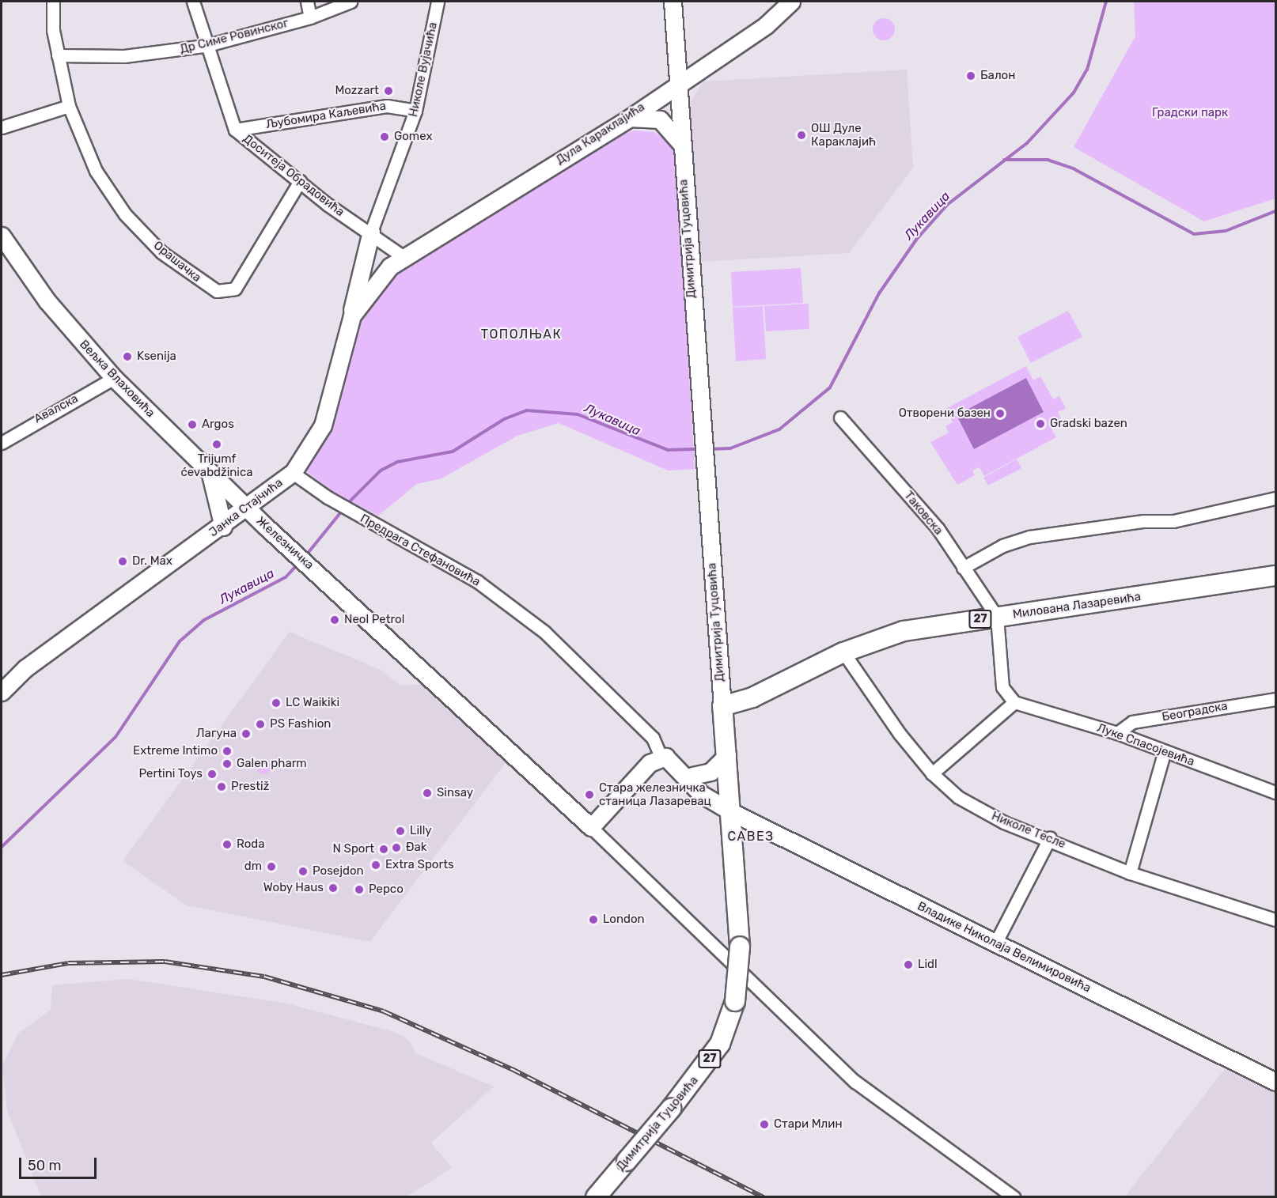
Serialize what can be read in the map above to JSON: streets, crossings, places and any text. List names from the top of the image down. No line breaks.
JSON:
{"streets":{"main road":["Димитрија Туцовића","Милована Лазаревића","27"],"street":["Др Симе Ровинског","Николе Вујачића","Љубомира Каљевића","Дула Караклајића","Доситеја Обрадовића","Орашачка","Вељка Влаховића","Авалска","Јанка Стајчића","Таковска","Железничка","Предрага Стефановића","Београдска","Луке Спасојевића","Николе Тесле","Владике Николаја Велимировића"]},"crossings":[["Др Симе Ровинског","Доситеја Обрадовића"],["Николе Вујачића","Љубомира Каљевића"],["Николе Вујачића","Доситеја Обрадовића"],["Љубомира Каљевића","Доситеја Обрадовића"],["Дула Караклајића","Димитрија Туцовића"],["Дула Караклајића","Јанка Стајчића"],["Доситеја Обрадовића","Орашачка"],["Димитрија Туцовића","Милована Лазаревића"],["Димитрија Туцовића","Владике Николаја Велимировића"],["Вељка Влаховића","Авалска"],["Вељка Влаховића","Јанка Стајчића"],["Вељка Влаховића","Железничка"],["Јанка Стајчића","Железничка"],["Јанка Стајчића","Предрага Стефановића"],["Таковска","Милована Лазаревића"],["Милована Лазаревића","Николе Тесле"],["Београдска","Луке Спасојевића"]],"districts":["ТОПОЛЊАК","САВЕЗ"],"water":["Лукавица"],"parks":["Градски парк"],"places":["Балон","Mozzart","ОШ Дуле Караклајић","Gomex","Ksenija","Отворени базен","Gradski bazen","Argos","Trijumf ćevabdžinica","Dr. Max","Neol Petrol","LC Waikiki","PS Fashion","Лагуна","Extreme Intimo","Galen pharm","Pertini Toys","Prestiž","Sinsay","Стара железничка станица Лазаревац","Lilly","Roda","Đak","N Sport","Extra Sports","dm","Posejdon","Woby Haus","Pepco","London","Lidl","Стари Млин"],"scale_bar":"50 m"}
